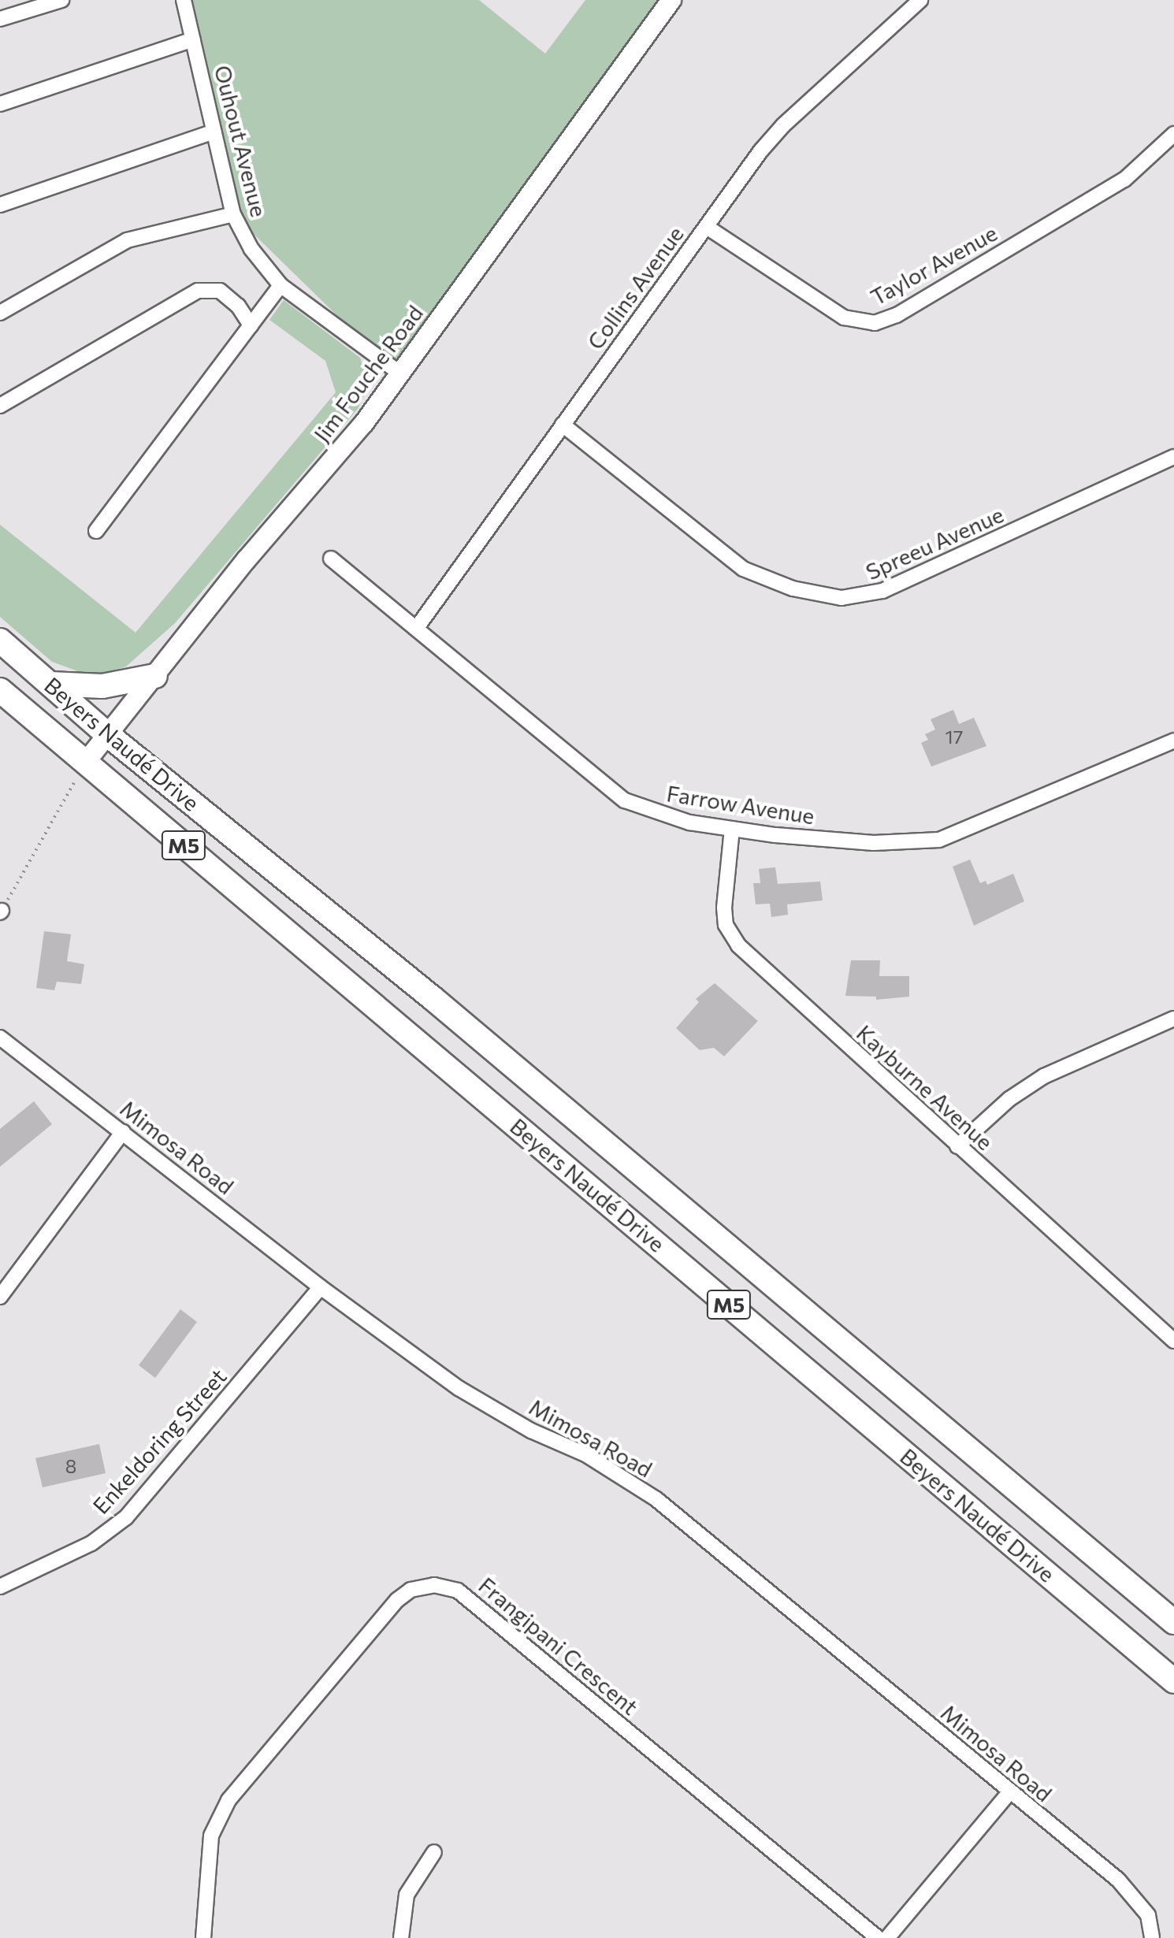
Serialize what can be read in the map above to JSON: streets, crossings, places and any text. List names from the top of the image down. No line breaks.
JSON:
{"streets":{"main road":["Beyers Naudé Drive","M5"],"street":["Ouhout Avenue","Taylor Avenue","Collins Avenue","Jim Fouche Road","Spreeu Avenue","Farrow Avenue","Kayburne Avenue","Mimosa Road","Enkeldoring Street","Frangipani Crescent"]},"crossings":[["Ouhout Avenue","Jim Fouche Road"],["Taylor Avenue","Collins Avenue"],["Collins Avenue","Spreeu Avenue"],["Collins Avenue","Farrow Avenue"],["Jim Fouche Road","Beyers Naudé Drive"],["Farrow Avenue","Kayburne Avenue"],["Mimosa Road","Enkeldoring Street"]],"house_numbers":["17","8"]}
